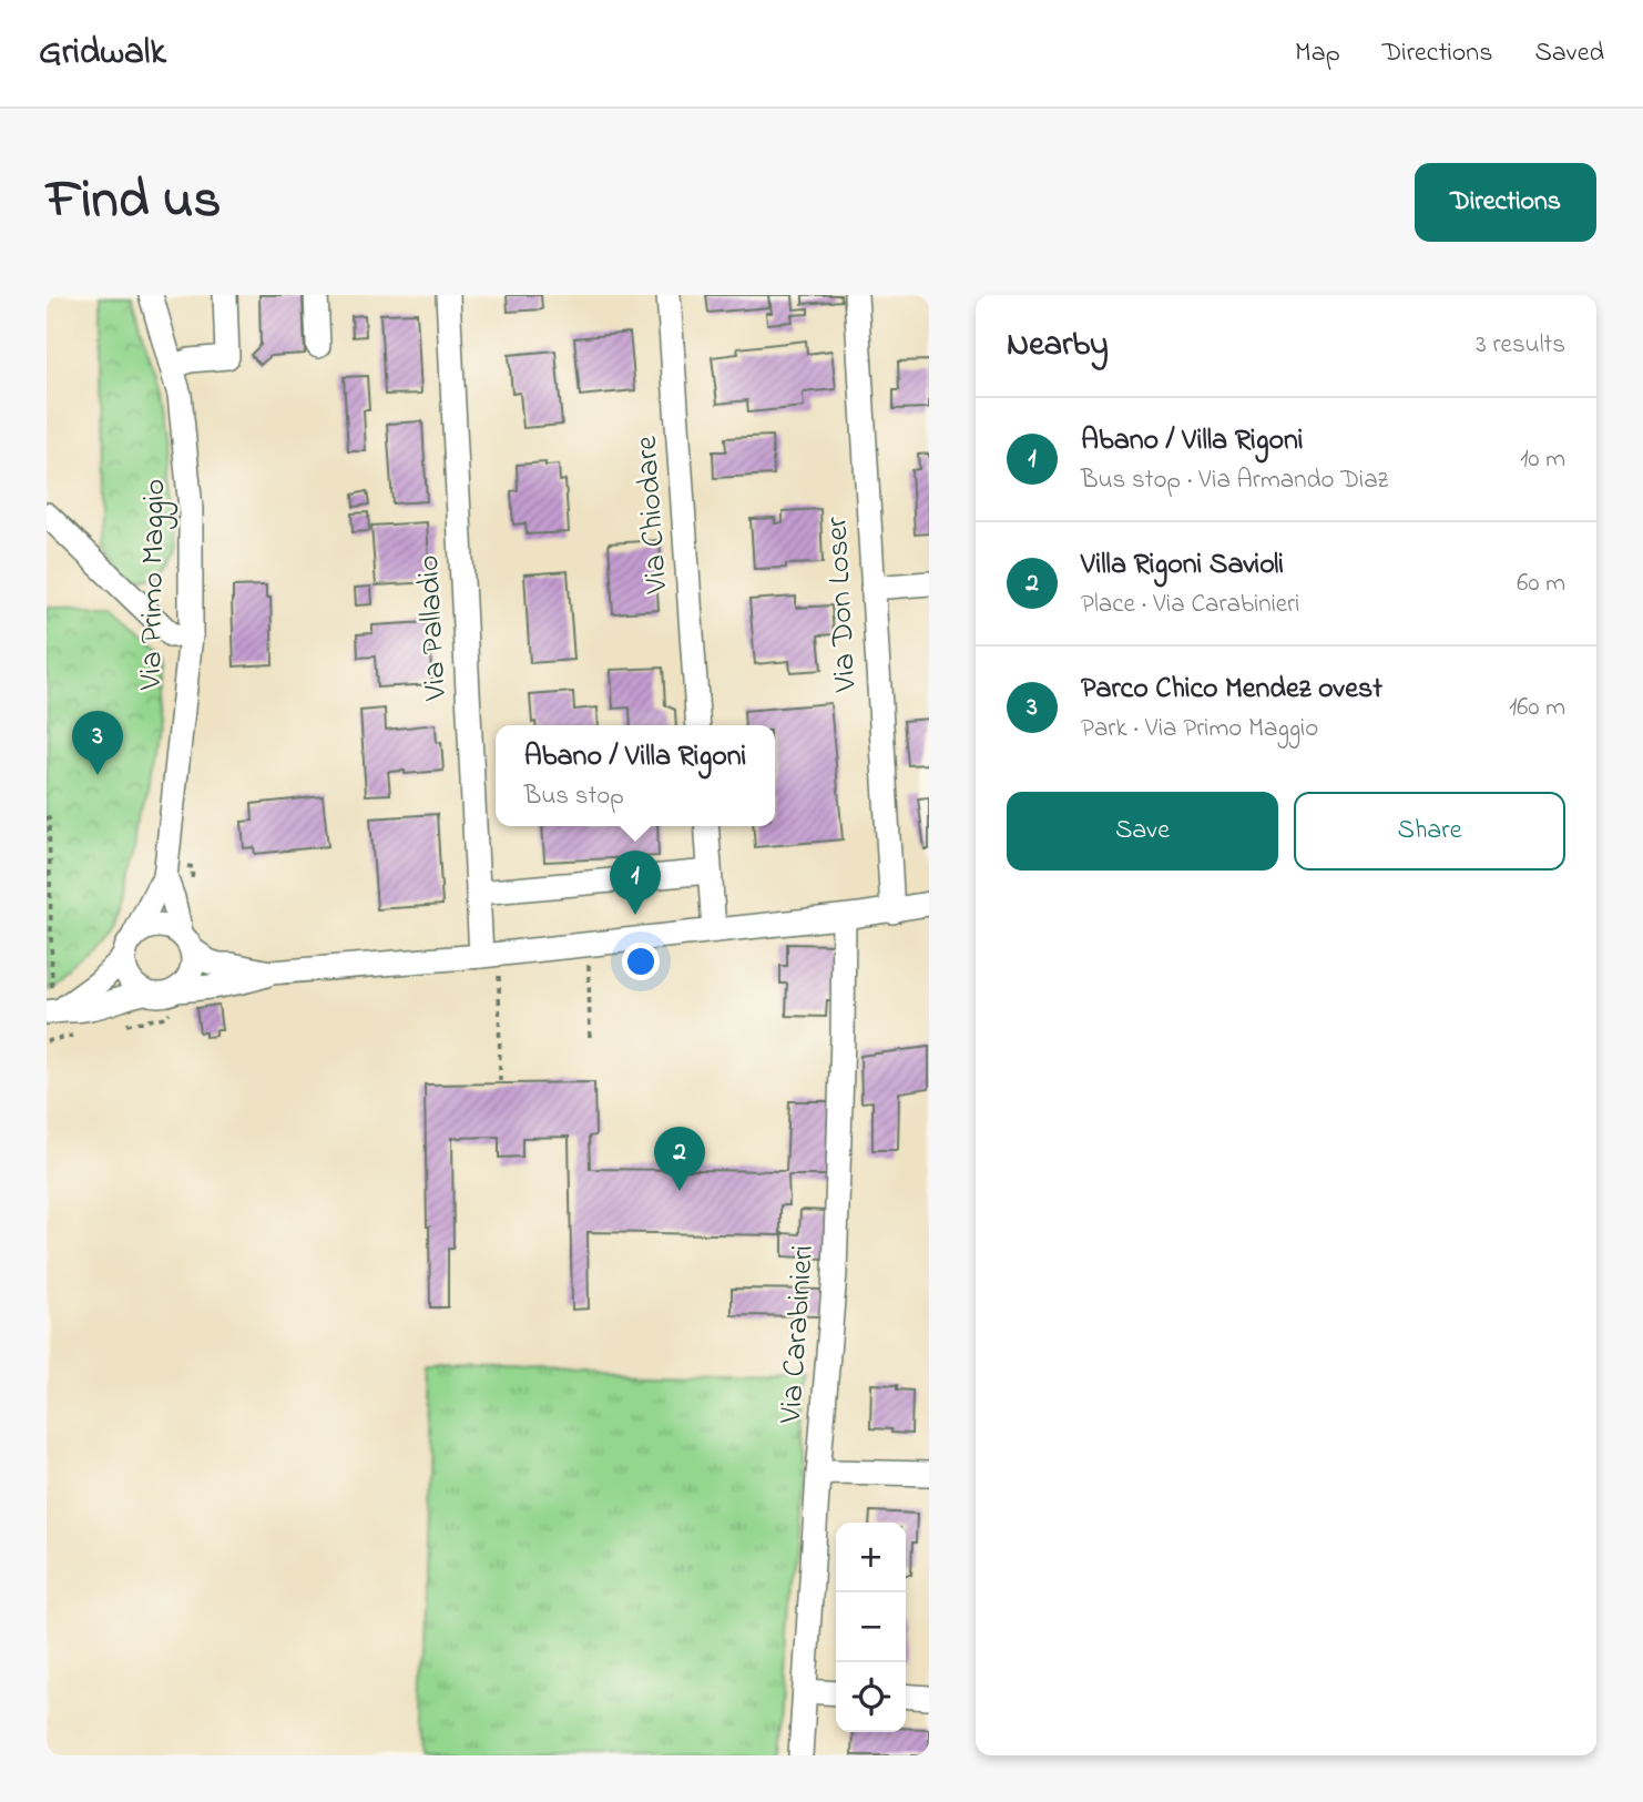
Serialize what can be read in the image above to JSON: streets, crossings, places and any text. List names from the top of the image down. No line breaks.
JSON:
{"streets":{"street":["Via Chiodare","Via Primo Maggio","Via Don Loser","Via Palladio","Via Carabinieri"]},"page":{"header":"Gridwalk","nav":["Map","Directions","Saved"],"title":"Find us","buttons":["Directions",["Save","Share"]],"heading":["Nearby","3 results"],"list":[{"mark":"1","name":"Abano / Villa Rigoni","note":"Bus stop · Via Armando Diaz","value":"10 m"},{"mark":"2","name":"Villa Rigoni Savioli","note":"Place · Via Carabinieri","value":"60 m"},{"mark":"3","name":"Parco Chico Mendez ovest","note":"Park · Via Primo Maggio","value":"160 m"}],"pins":["3","1","2"],"popup":["Abano / Villa Rigoni","Bus stop"],"map_buttons":["+","−"]}}
